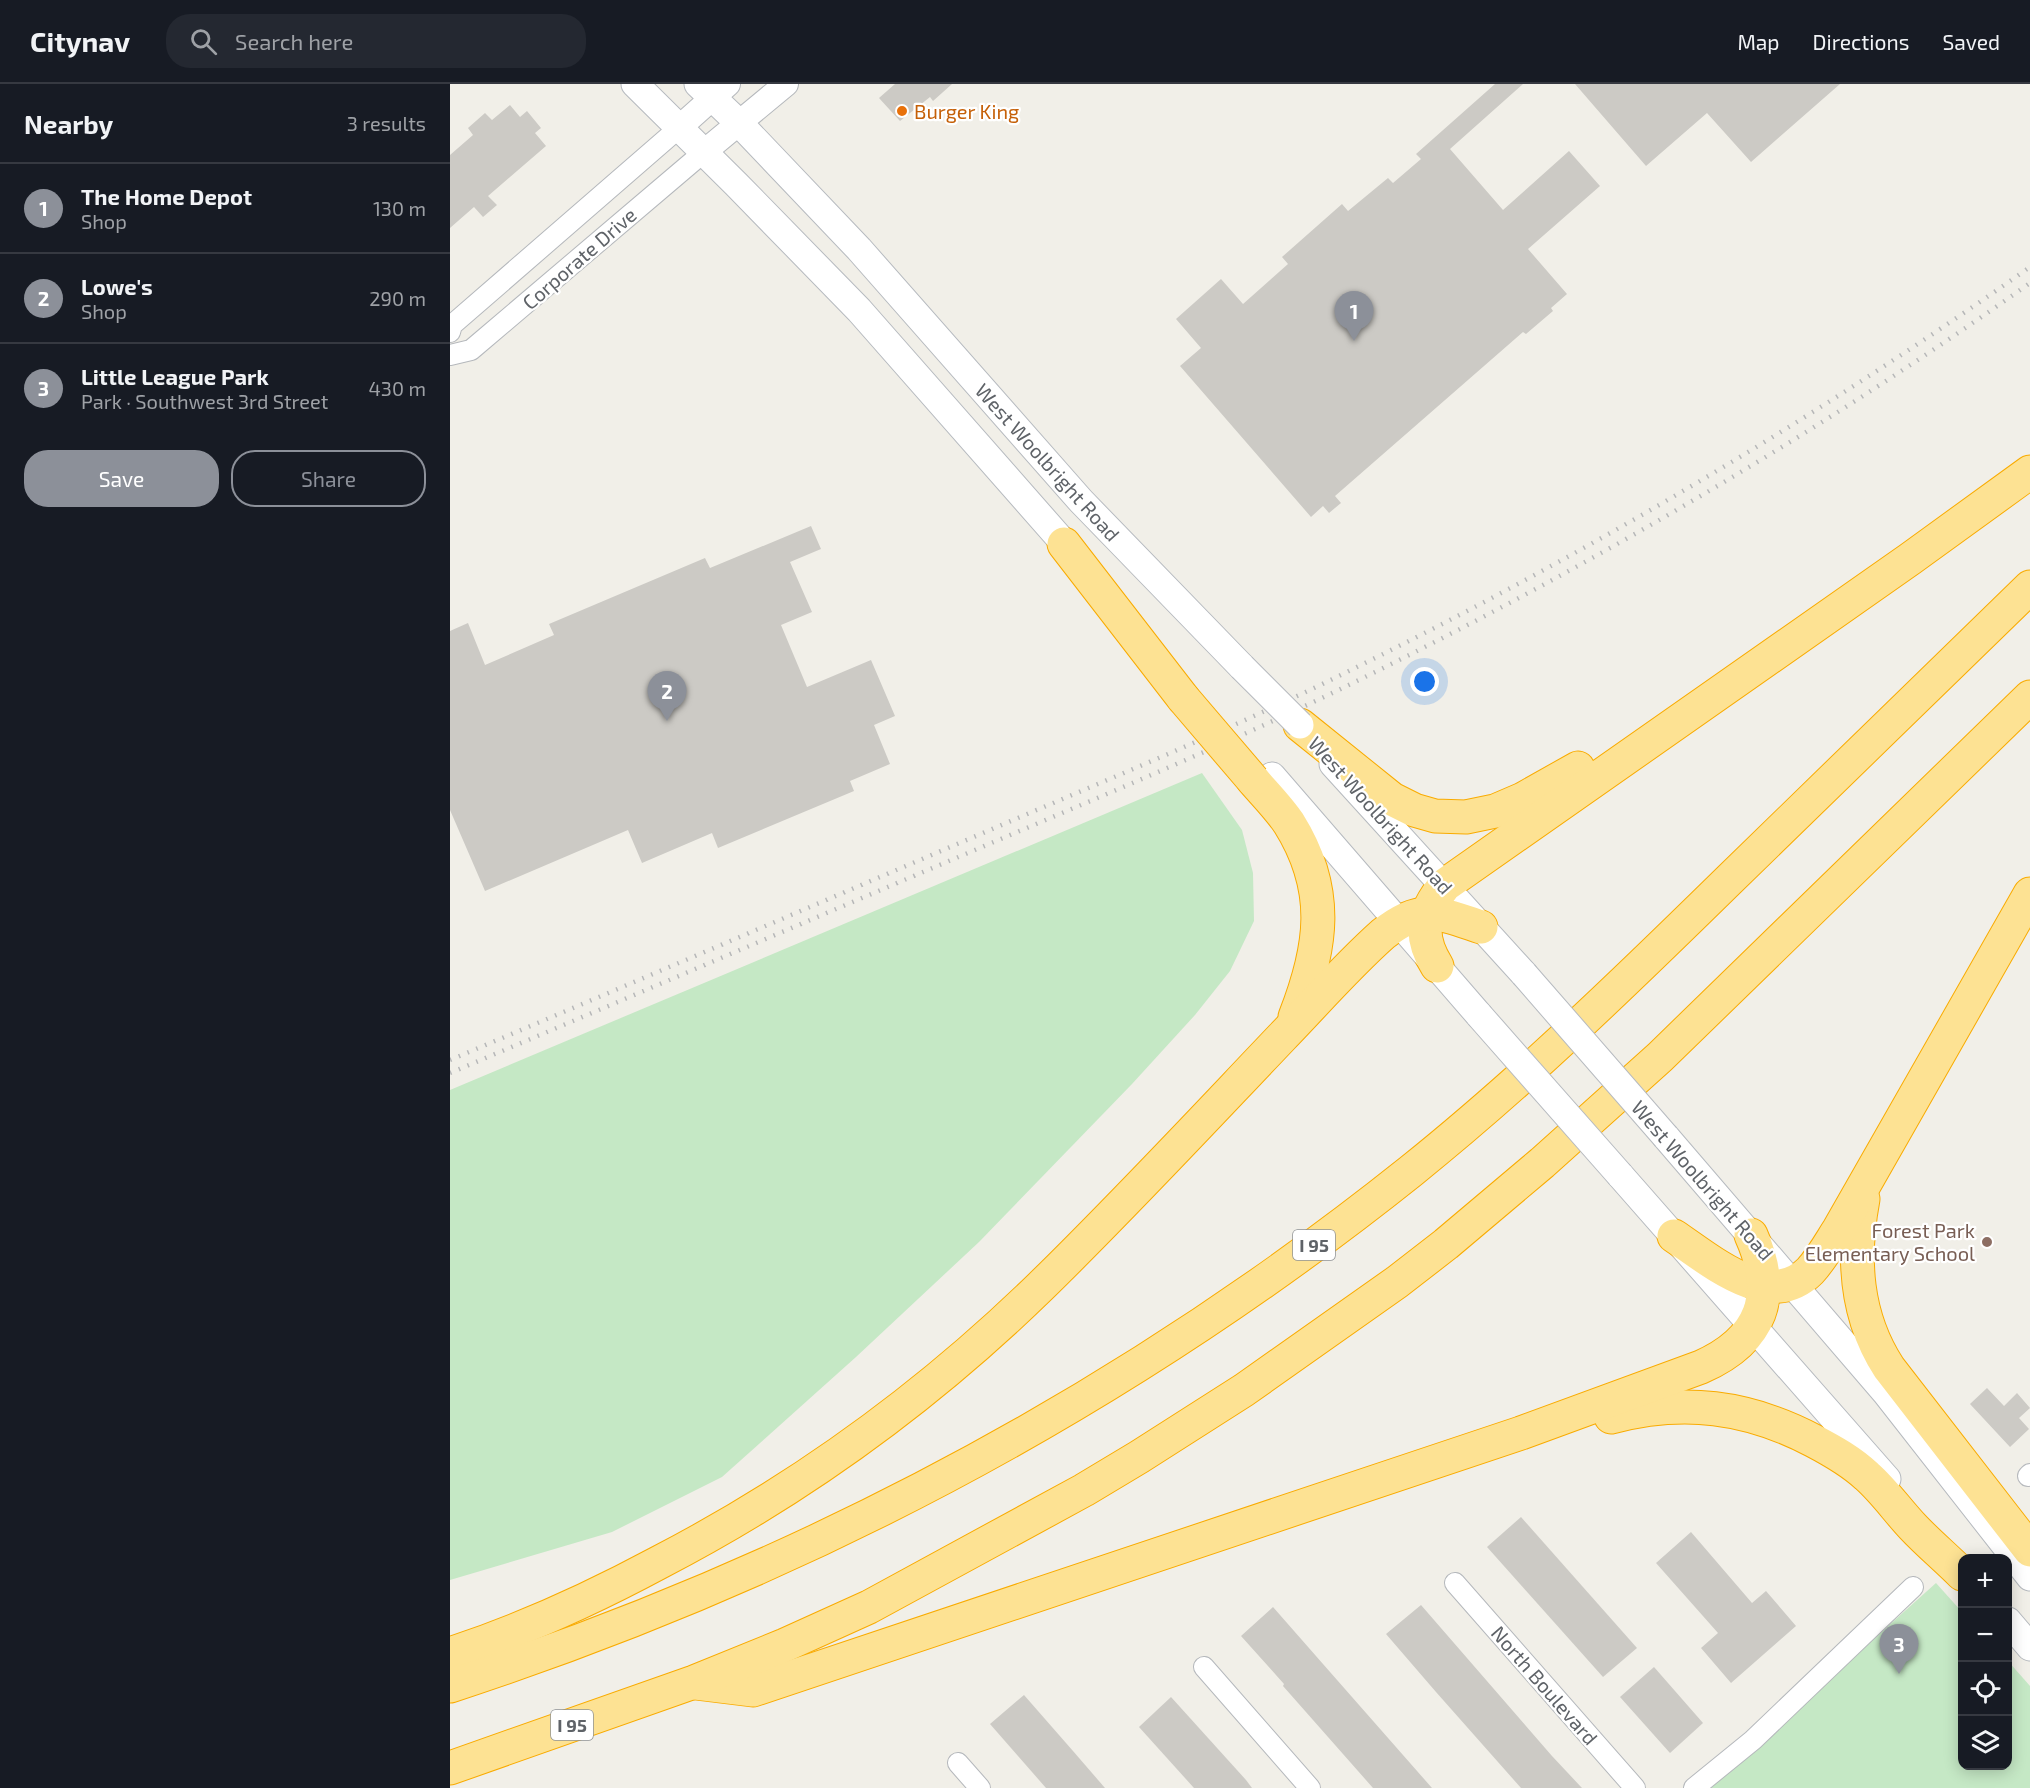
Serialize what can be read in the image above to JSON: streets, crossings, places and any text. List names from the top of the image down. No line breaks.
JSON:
{"streets":{"highway":["I 95"],"main road":["West Woolbright Road"],"street":["Corporate Drive","North Boulevard"]},"crossings":[["Corporate Drive","West Woolbright Road"]],"places":["Burger King","Forest Park Elementary School"],"page":{"header":"Citynav","search":"Search here","nav":["Map","Directions","Saved"],"heading":["Nearby","3 results"],"list":[{"mark":"1","name":"The Home Depot","note":"Shop","value":"130 m"},{"mark":"2","name":"Lowe's","note":"Shop","value":"290 m"},{"mark":"3","name":"Little League Park","note":"Park · Southwest 3rd Street","value":"430 m"}],"pins":["1","2","3"],"buttons":["Save","Share"],"map_buttons":["+","−"]}}
